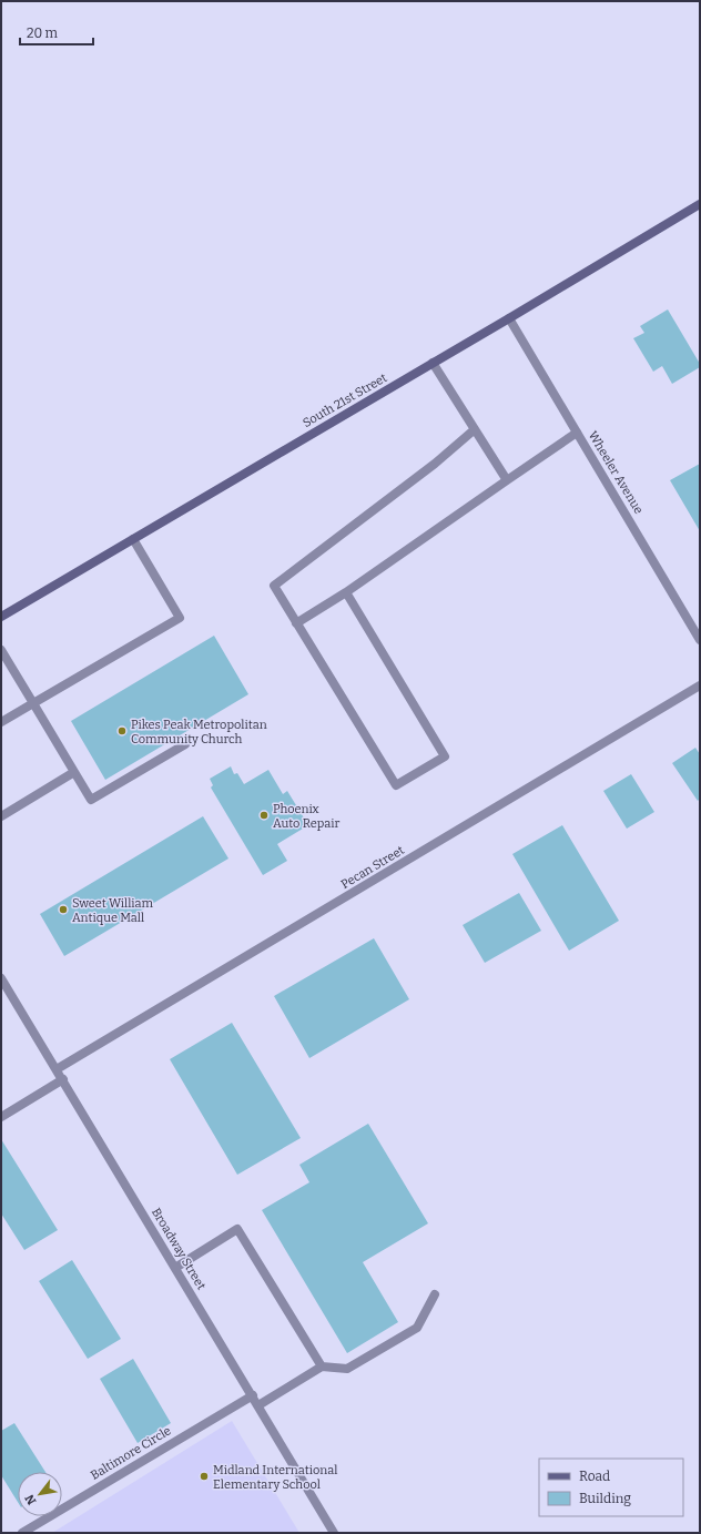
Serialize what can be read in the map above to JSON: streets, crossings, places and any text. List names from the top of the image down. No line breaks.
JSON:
{"streets":{"main road":["South 21st Street"],"street":["Wheeler Avenue","Pecan Street","Broadway Street","Baltimore Circle"]},"crossings":[["South 21st Street","Wheeler Avenue"],["Pecan Street","Broadway Street"],["Broadway Street","Baltimore Circle"]],"places":["Pikes Peak Metropolitan Community Church","Phoenix Auto Repair","Sweet William Antique Mall","Midland International Elementary School"],"legend":["Road","Building"],"scale_bar":"20 m","north":"bottom left"}
